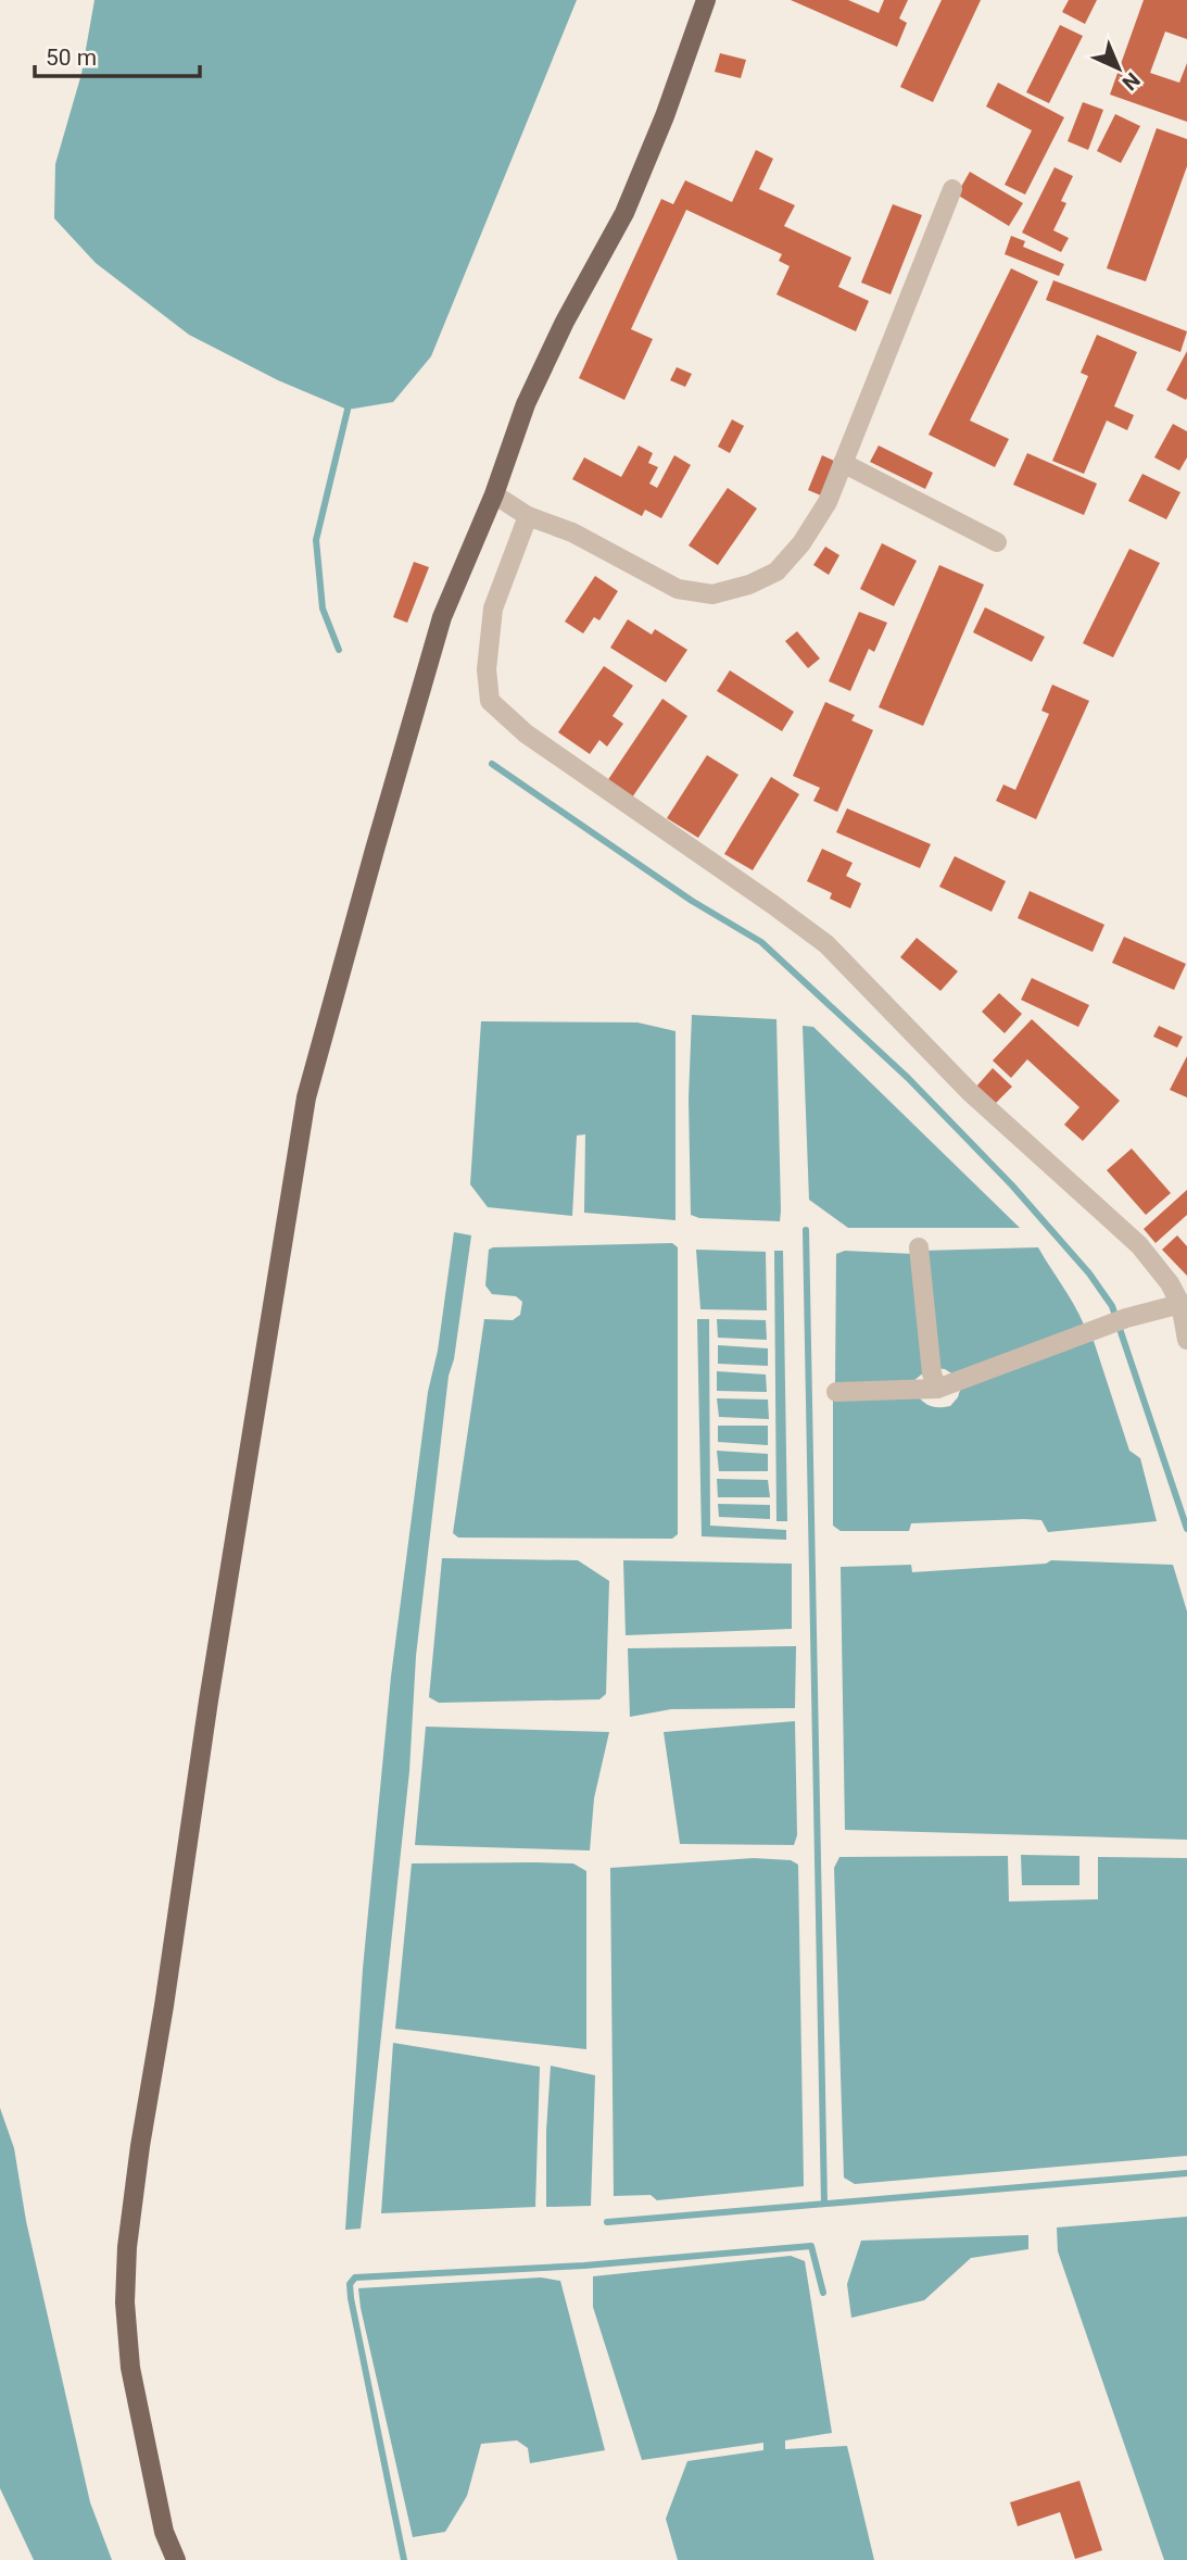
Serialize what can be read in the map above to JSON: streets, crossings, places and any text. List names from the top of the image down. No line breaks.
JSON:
{"scale_bar":"50 m","north":"bottom right"}
